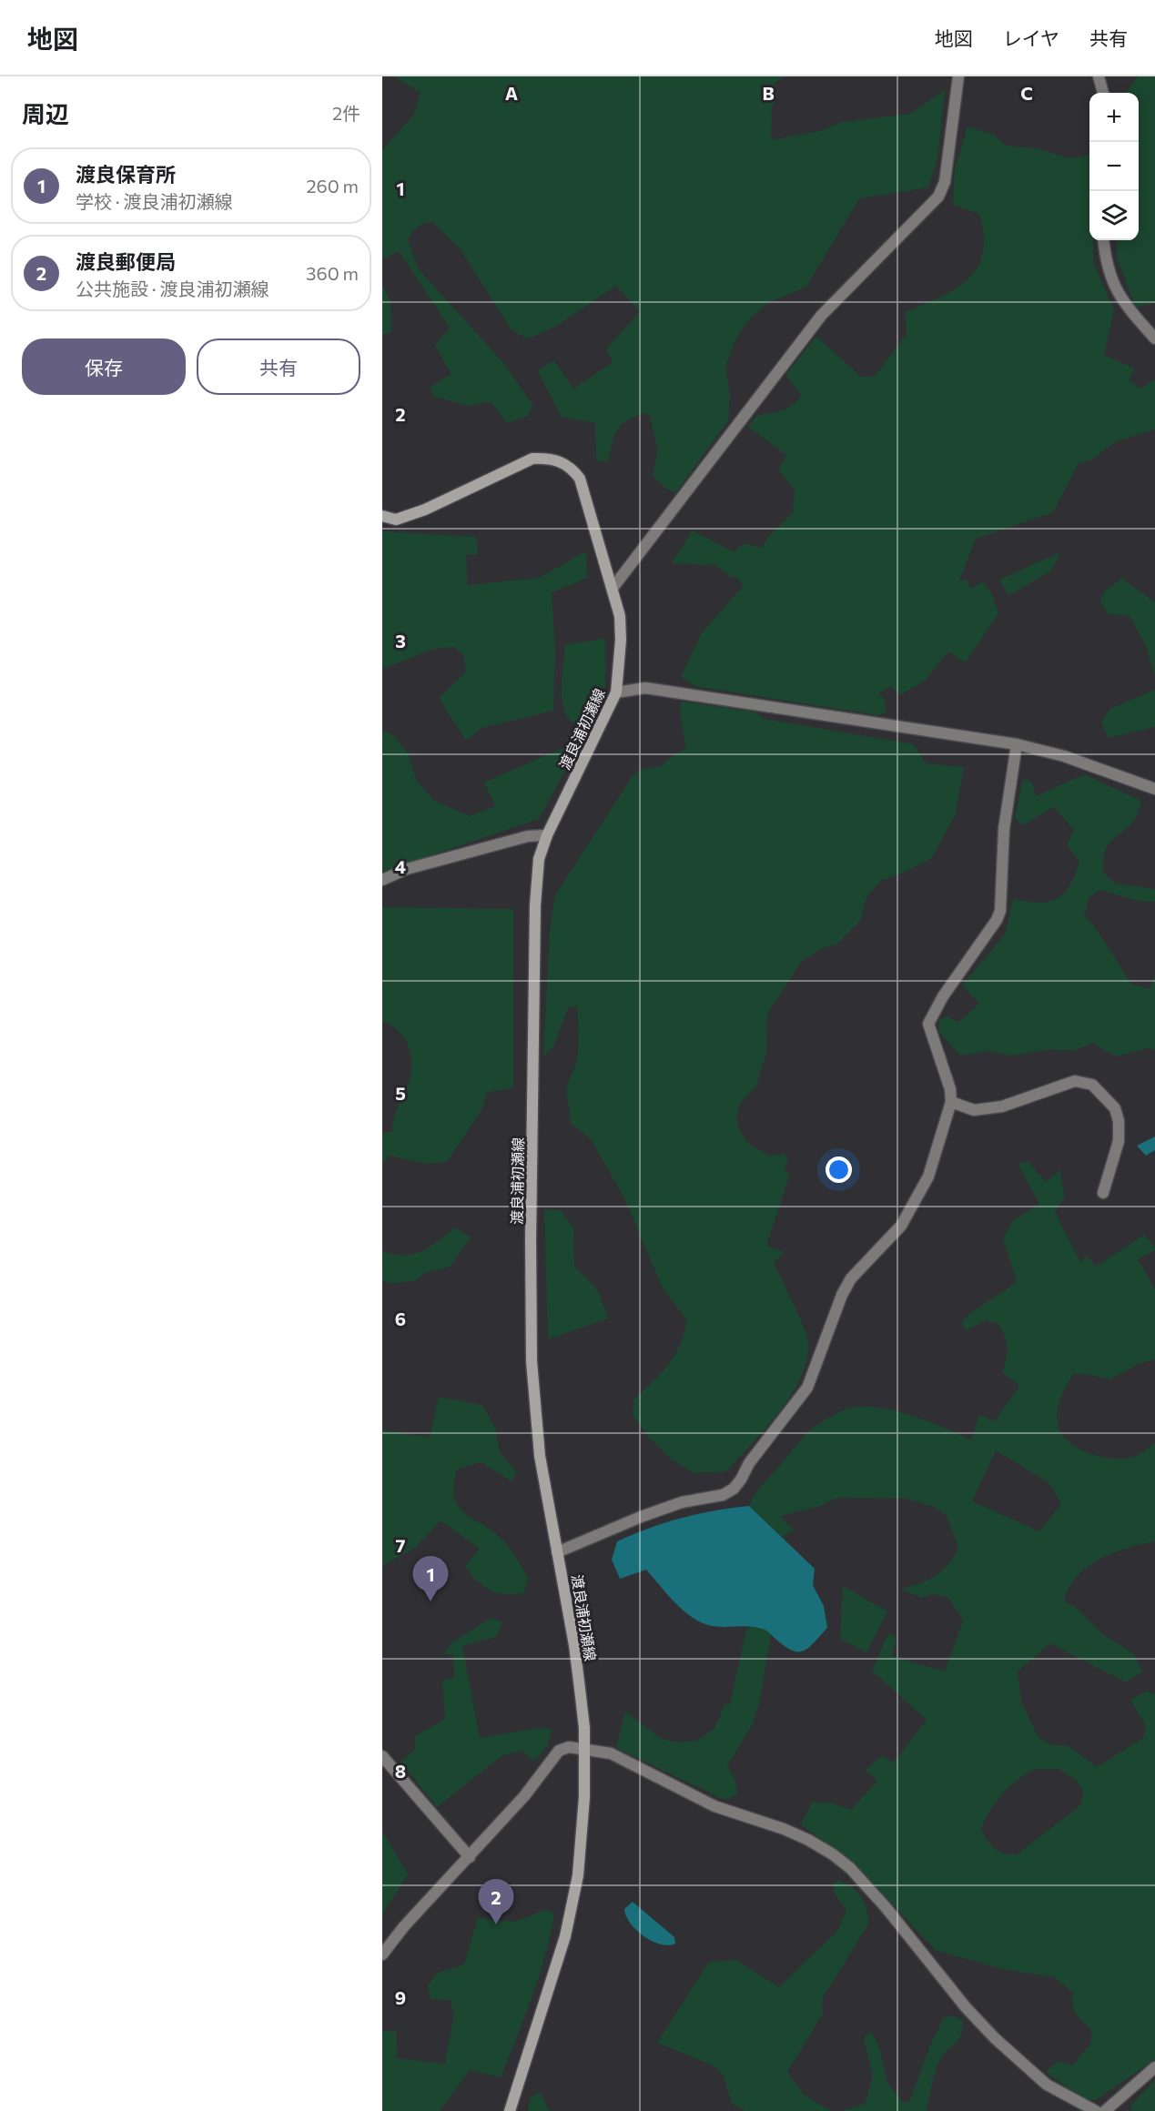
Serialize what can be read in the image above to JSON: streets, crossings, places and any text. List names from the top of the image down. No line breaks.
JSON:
{"streets":{"main road":["渡良浦初瀬線"]},"page":{"header":"地図","nav":["地図","レイヤ","共有"],"heading":["周辺","2件"],"map_buttons":["+","−"],"list":[{"mark":"1","name":"渡良保育所","note":"学校 · 渡良浦初瀬線","value":"260 m"},{"mark":"2","name":"渡良郵便局","note":"公共施設 · 渡良浦初瀬線","value":"360 m"}],"buttons":["保存","共有"],"pins":["1","2"]},"grid":{"columns":["A","B","C"],"rows":["1","2","3","4","5","6","7","8","9"]}}
